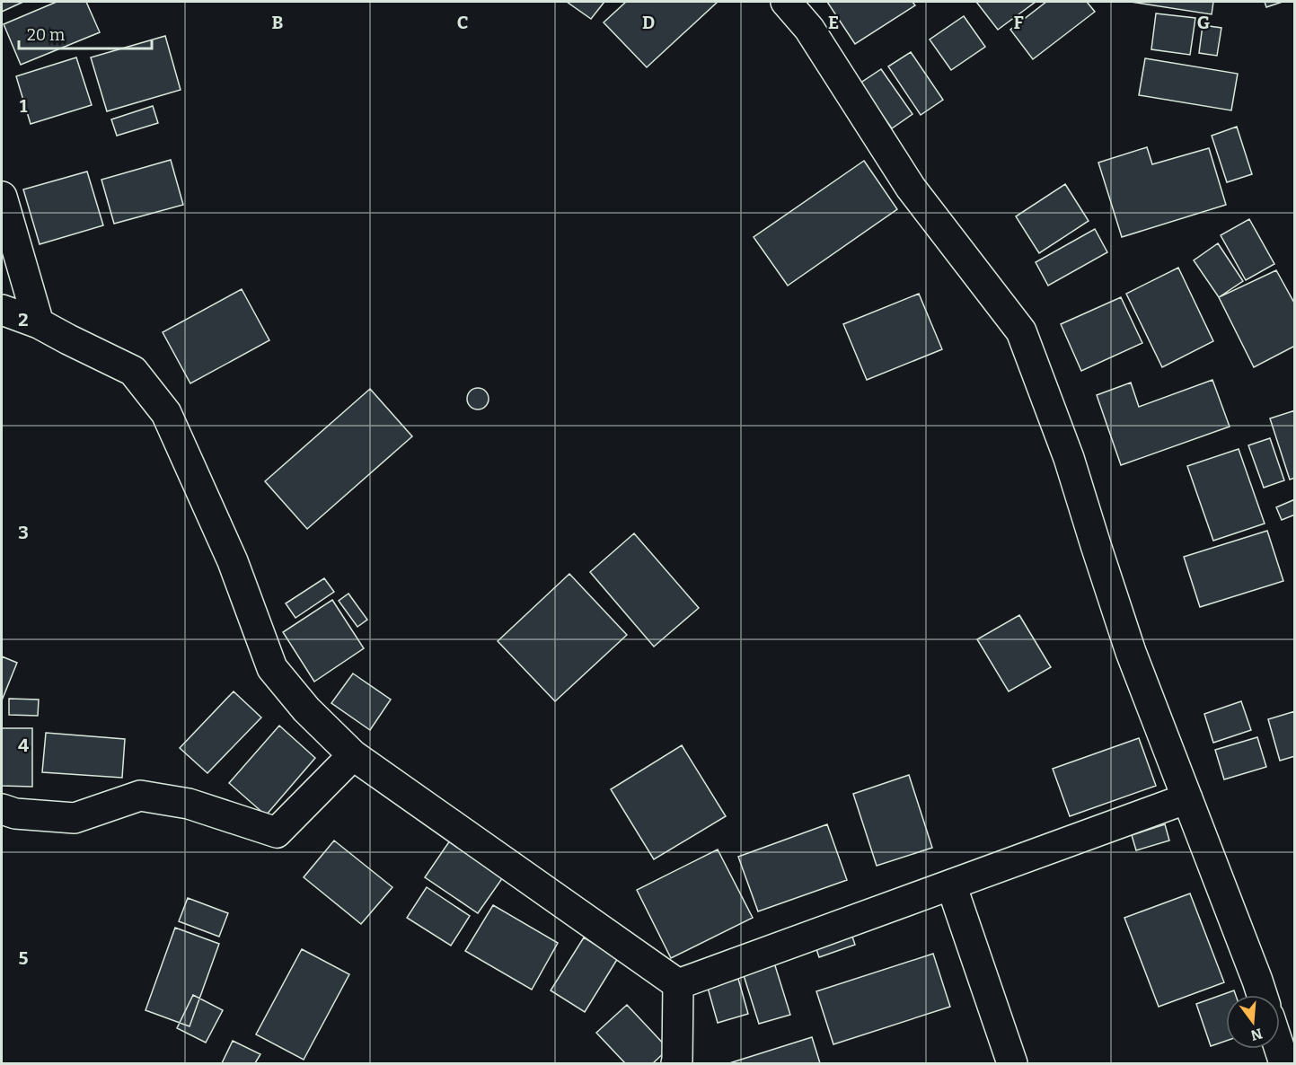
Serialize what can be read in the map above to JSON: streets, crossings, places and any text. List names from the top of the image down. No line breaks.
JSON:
{"scale_bar":"20 m","north":"bottom","grid":{"columns":["B","C","D","E","F","G"],"rows":["1","2","3","4","5"]}}
